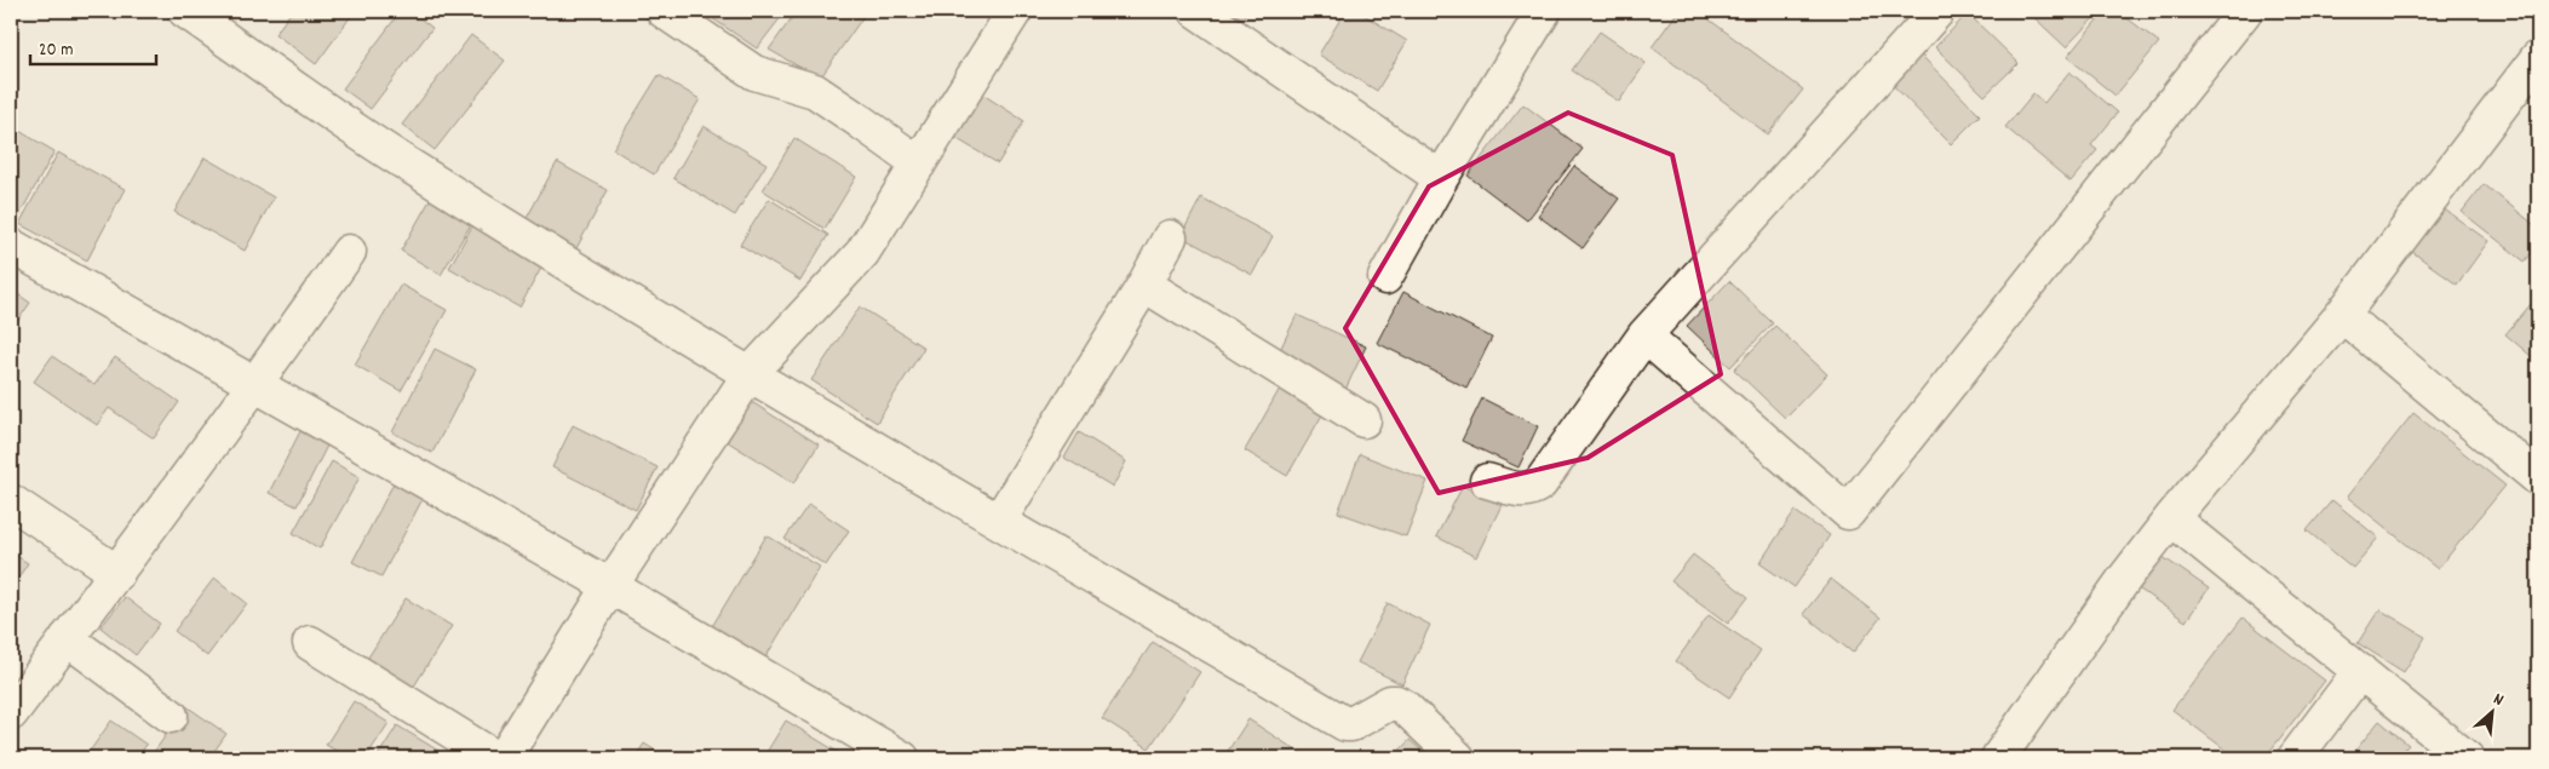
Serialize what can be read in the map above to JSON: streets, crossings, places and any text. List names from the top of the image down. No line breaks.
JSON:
{"scale_bar":"20 m","north":"top right"}
